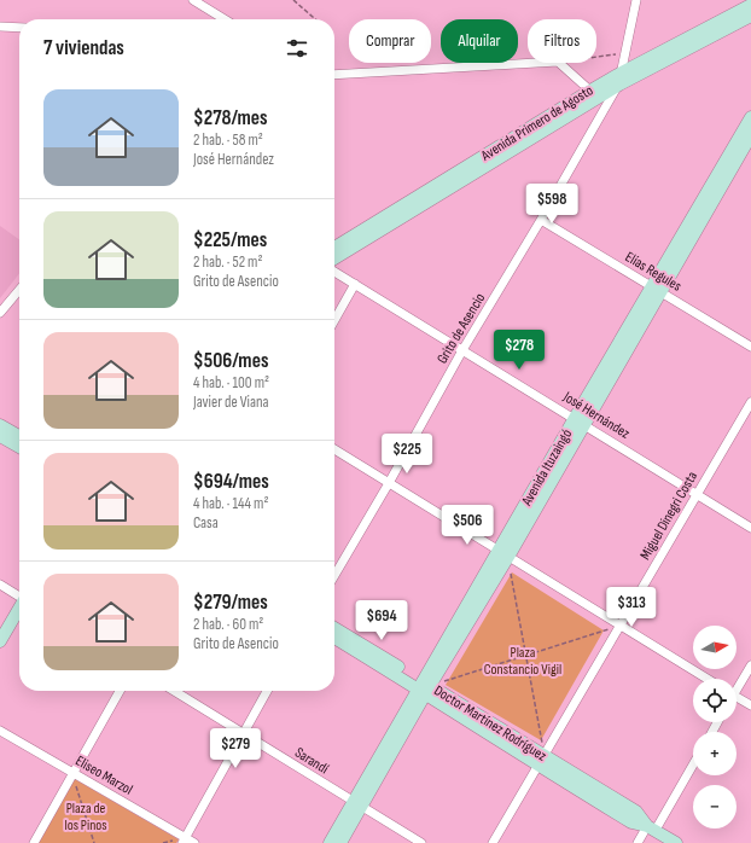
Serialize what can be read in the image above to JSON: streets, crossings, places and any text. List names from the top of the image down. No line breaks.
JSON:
{"streets":{"street":["Avenida Primero de Agosto","Elías Regules","Grito de Asencio","José Hernández","Avenida Ituzaingó","Miguel Dinegri Costa","Doctor Martínez Rodríguez","Sarandí","Eliseo Marzol"]},"crossings":[["Avenida Primero de Agosto","Grito de Asencio"],["Elías Regules","Grito de Asencio"],["Elías Regules","Avenida Ituzaingó"],["Grito de Asencio","José Hernández"],["José Hernández","Avenida Ituzaingó"],["José Hernández","Miguel Dinegri Costa"],["Avenida Ituzaingó","Doctor Martínez Rodríguez"],["Avenida Ituzaingó","Sarandí"],["Miguel Dinegri Costa","Doctor Martínez Rodríguez"]],"parks":["Plaza Constancio Vigil","Plaza de los Pinos"],"north":"right","page":{"chip":["Comprar","Alquilar","Filtros"],"heading":"7 viviendas","list":[{"name":"$278/mes","note":"2 hab. · 58 m² · José Hernández"},{"name":"$225/mes","note":"2 hab. · 52 m² · Grito de Asencio"},{"name":"$506/mes","note":"4 hab. · 100 m² · Javier de Viana"},{"name":"$694/mes","note":"4 hab. · 144 m² · Casa"},{"name":"$279/mes","note":"2 hab. · 60 m² · Grito de Asencio"}],"price":["$598","$278","$225","$506","$313","$694","$279"],"map_buttons":["+","−"]}}
